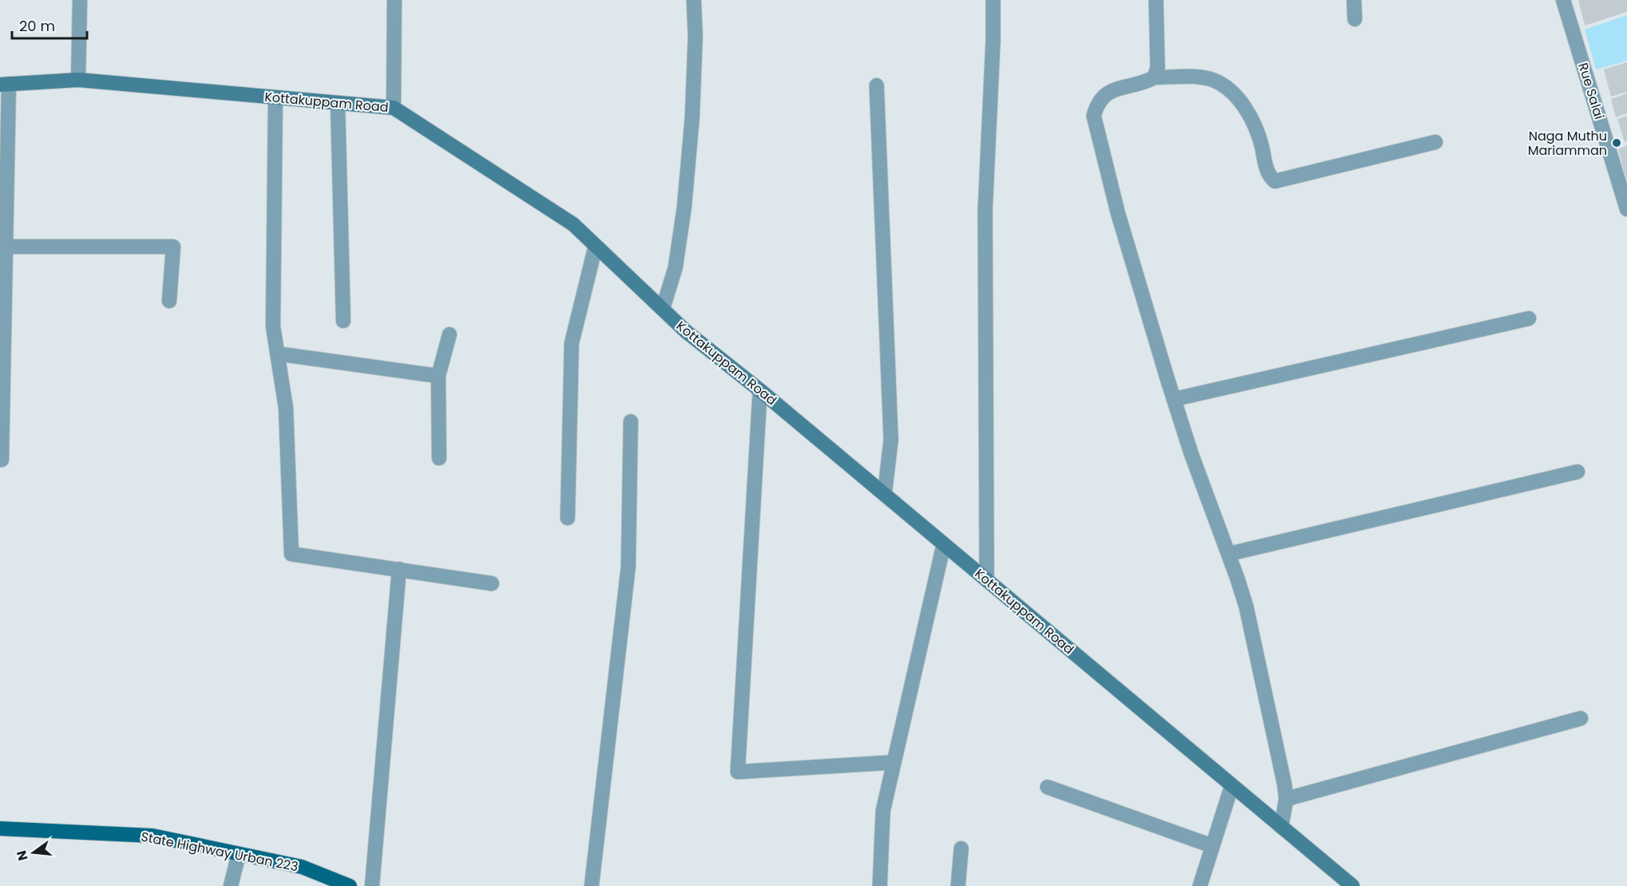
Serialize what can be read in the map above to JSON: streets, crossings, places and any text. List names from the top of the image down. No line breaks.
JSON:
{"streets":{"main road":["State Highway Urban 223"],"street":["Rue Salai","Kottakuppam Road"]},"places":["Naga Muthu Mariamman"],"scale_bar":"20 m","north":"left"}
